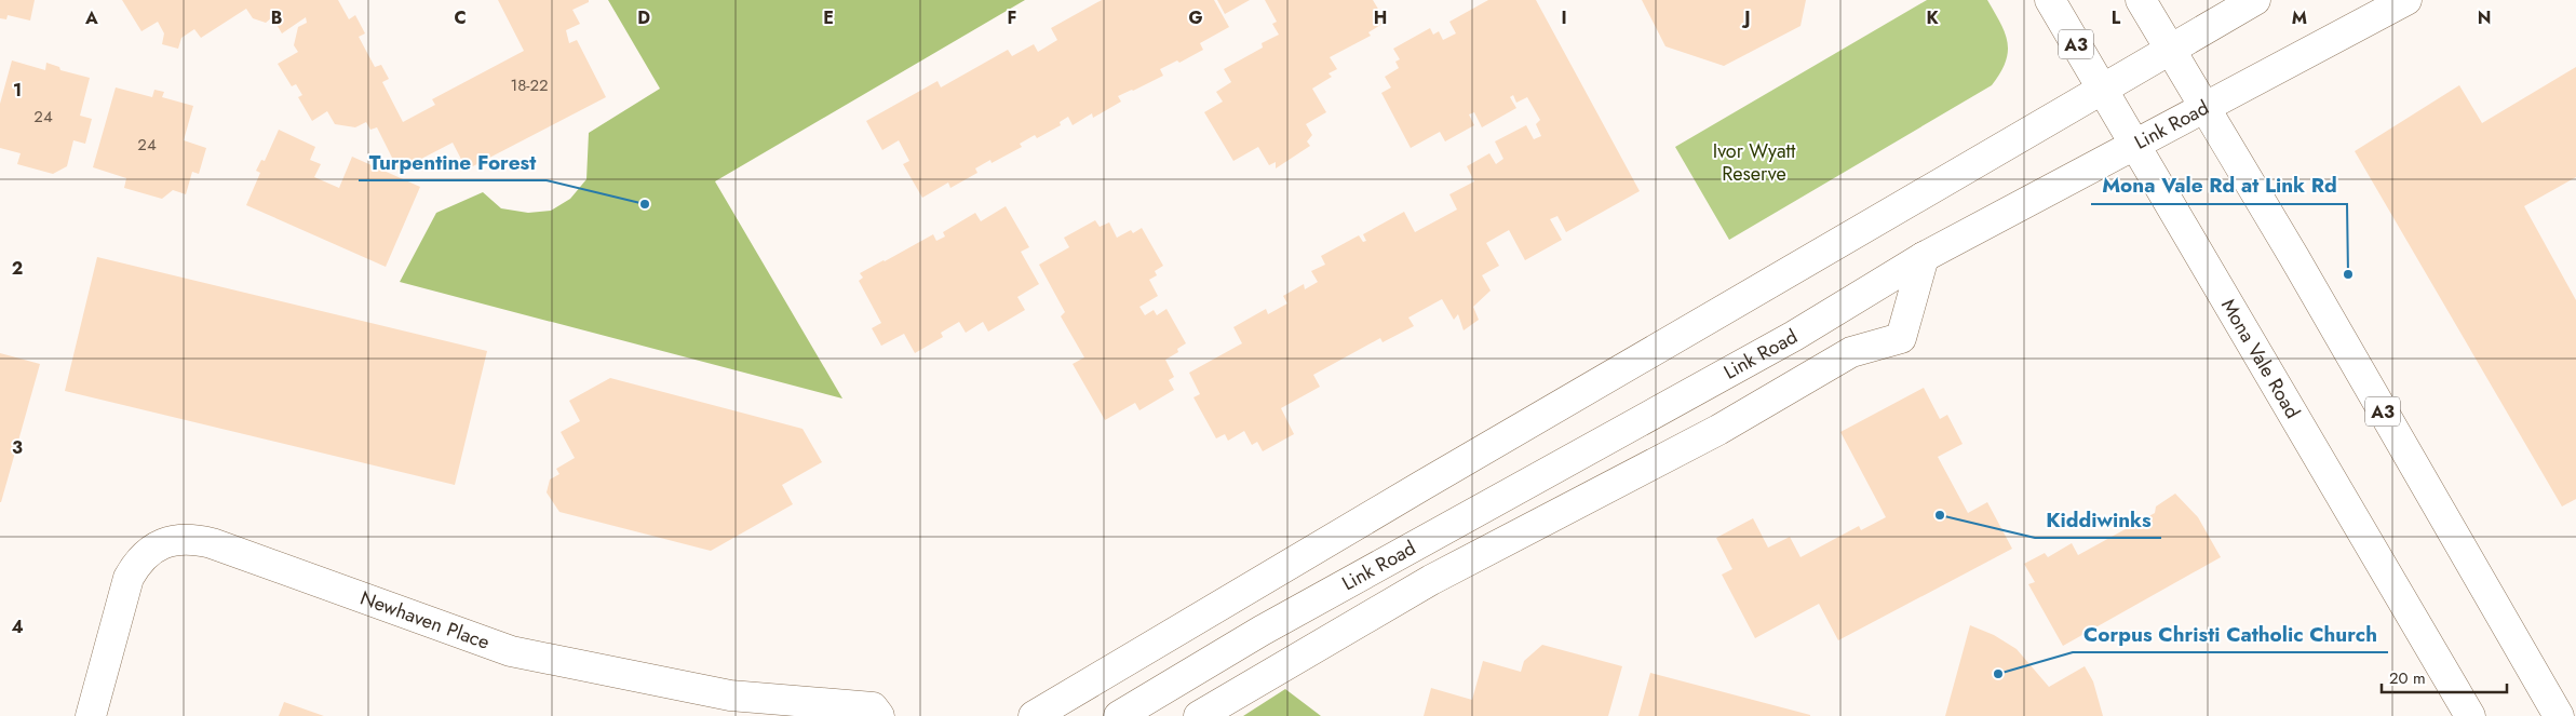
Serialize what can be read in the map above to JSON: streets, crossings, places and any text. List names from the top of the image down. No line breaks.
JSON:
{"streets":{"main road":["A3","Link Road","Mona Vale Road","Newhaven Place"]},"crossings":[["A3","Link Road"],["Link Road","Mona Vale Road"]],"parks":["Ivor Wyatt Reserve"],"places":["Turpentine Forest","Mona Vale Rd at Link Rd","Kiddiwinks","Corpus Christi Catholic Church"],"house_numbers":["18-22","24","24"],"scale_bar":"20 m","grid":{"columns":["A","B","C","D","E","F","G","H","I","J","K","L","M","N"],"rows":["1","2","3","4"]}}
